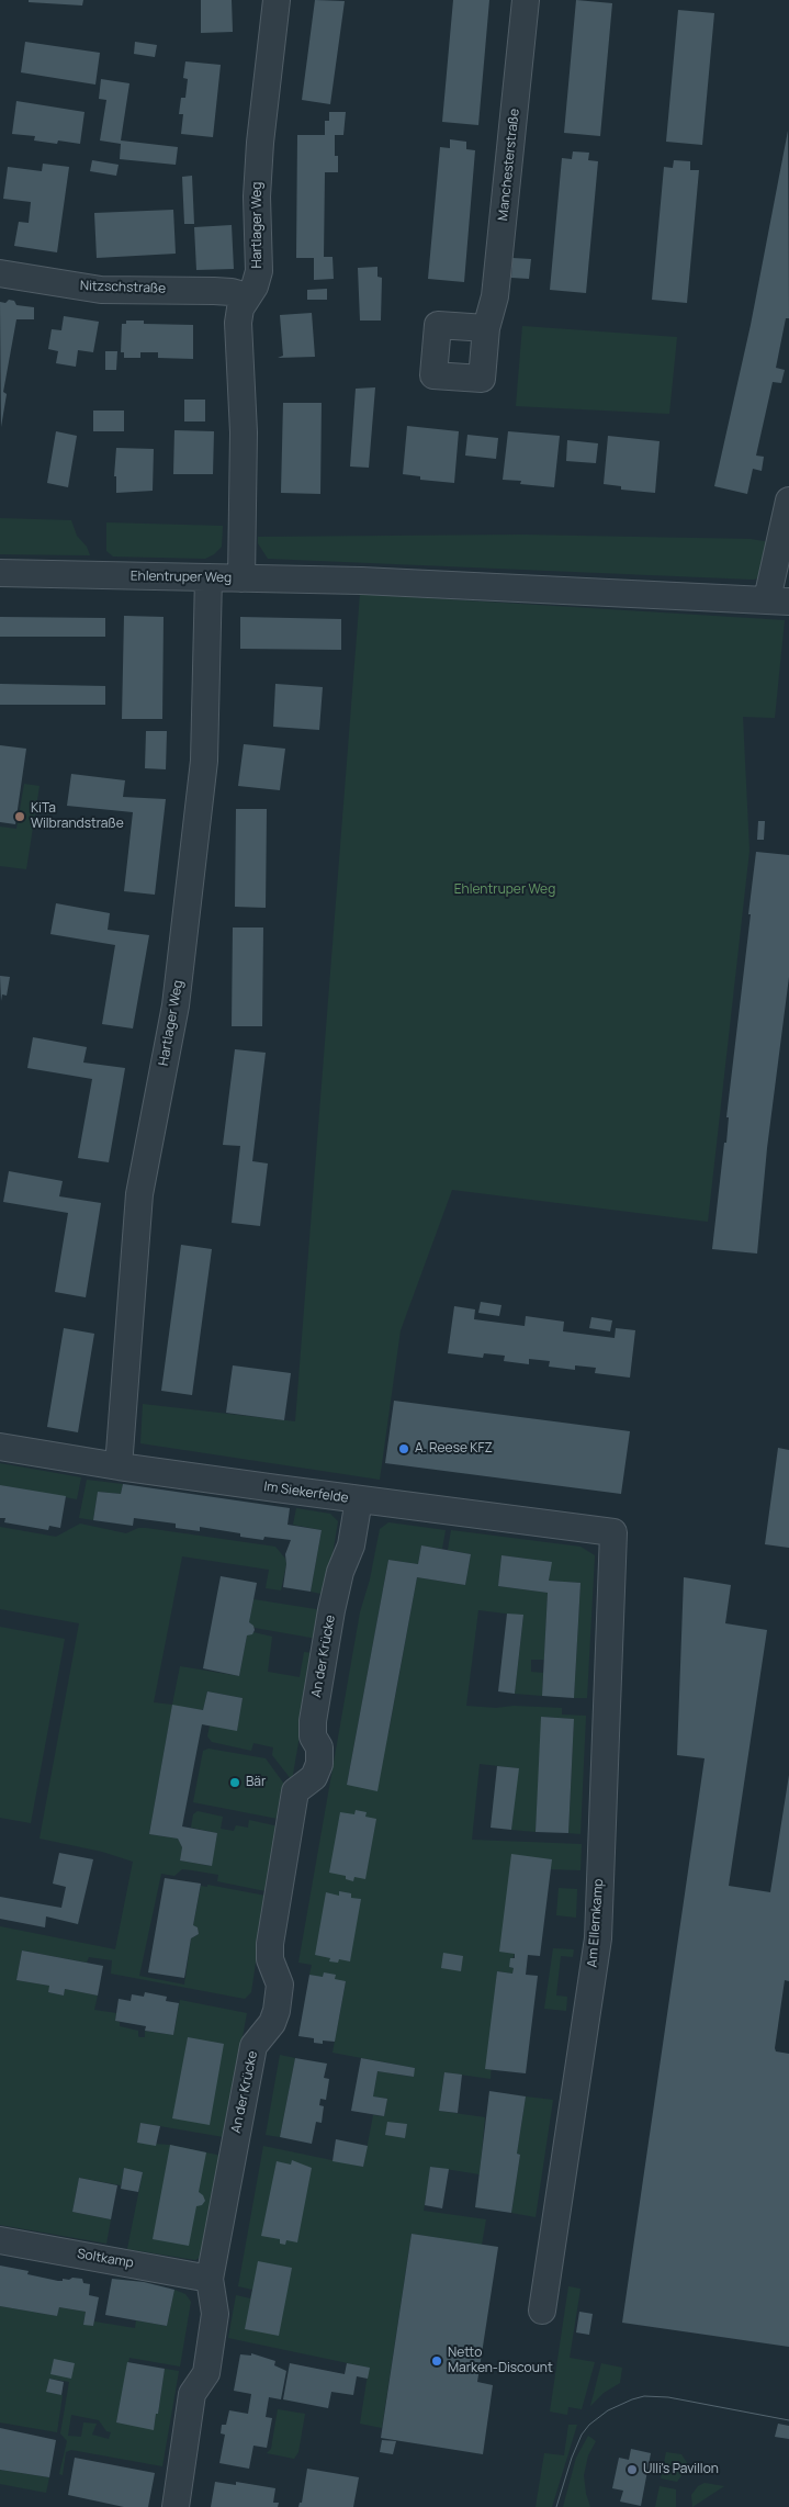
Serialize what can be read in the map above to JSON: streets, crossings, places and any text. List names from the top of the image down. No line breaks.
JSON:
{"streets":{"street":["Manchesterstraße","Hartlager Weg","Nitzschstraße","Ehlentruper Weg","Im Siekerfelde","An der Krücke","Am Ellernkamp","Soltkamp"]},"crossings":[["Hartlager Weg","Nitzschstraße"],["Hartlager Weg","Ehlentruper Weg"],["Hartlager Weg","Im Siekerfelde"],["Im Siekerfelde","An der Krücke"],["Im Siekerfelde","Am Ellernkamp"],["An der Krücke","Soltkamp"]],"parks":["Ehlentruper Weg"],"places":["KiTa Wilbrandstraße","A. Reese KFZ","Bär","Netto Marken-Discount","Ulli's Pavillon"]}
